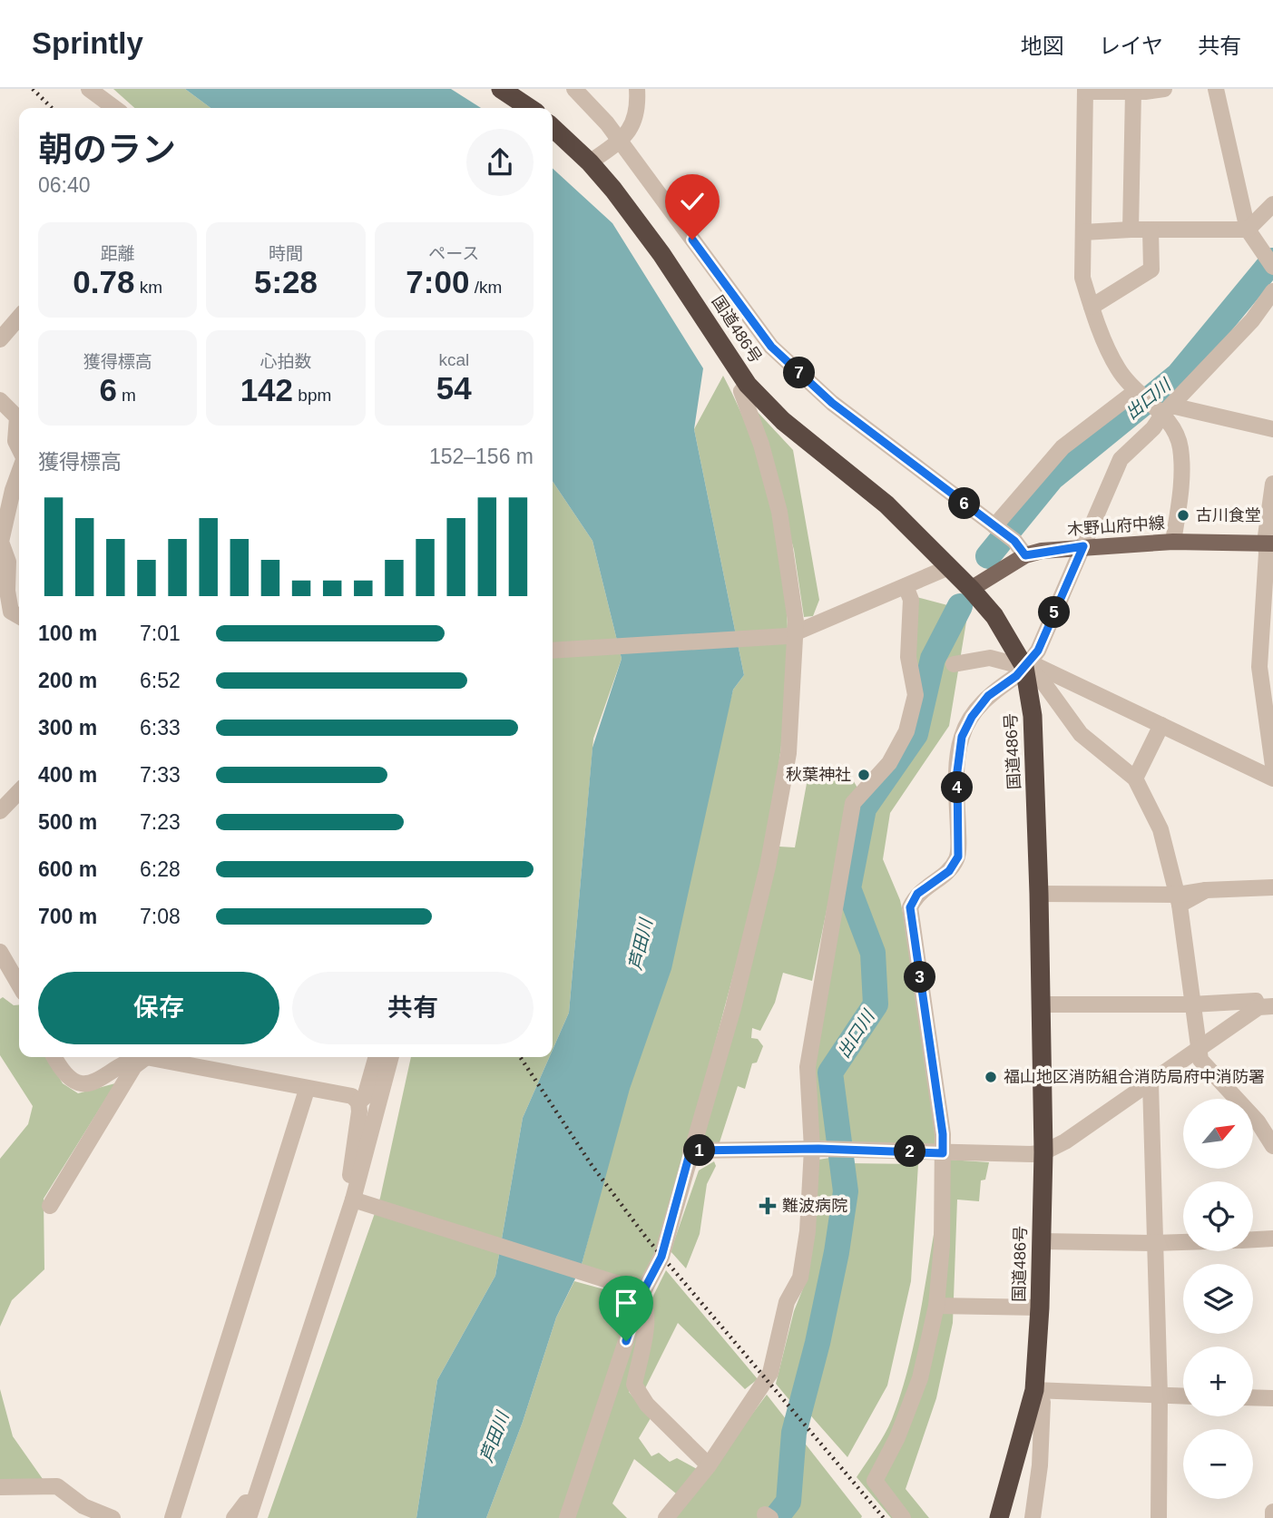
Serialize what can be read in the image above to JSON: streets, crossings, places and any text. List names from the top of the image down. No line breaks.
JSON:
{"streets":{"highway":["国道486号"],"main road":["木野山府中線"]},"crossings":[["国道486号","木野山府中線"]],"water":["出口川","芦田川"],"places":{"other":["古川食堂","秋葉神社","福山地区消防組合消防局府中消防署"],"health":["難波病院"]},"north":"top right","page":{"header":"Sprintly","nav":["地図","レイヤ","共有"],"heading":["朝のラン","06:40"],"stats":[["距離","0.78 km"],["時間","5:28"],["ペース","7:00 /km"],["獲得標高","6 m"],["心拍数","142 bpm"],["kcal","54"]],"pins":["7","6","5","4","3","1","2"],"chart":["獲得標高","152–156 m"],"list":[{"name":"100 m","note":"7:01"},{"name":"200 m","note":"6:52"},{"name":"300 m","note":"6:33"},{"name":"400 m","note":"7:33"},{"name":"500 m","note":"7:23"},{"name":"600 m","note":"6:28"},{"name":"700 m","note":"7:08"}],"buttons":["保存","共有"],"map_buttons":["+","−"]}}
